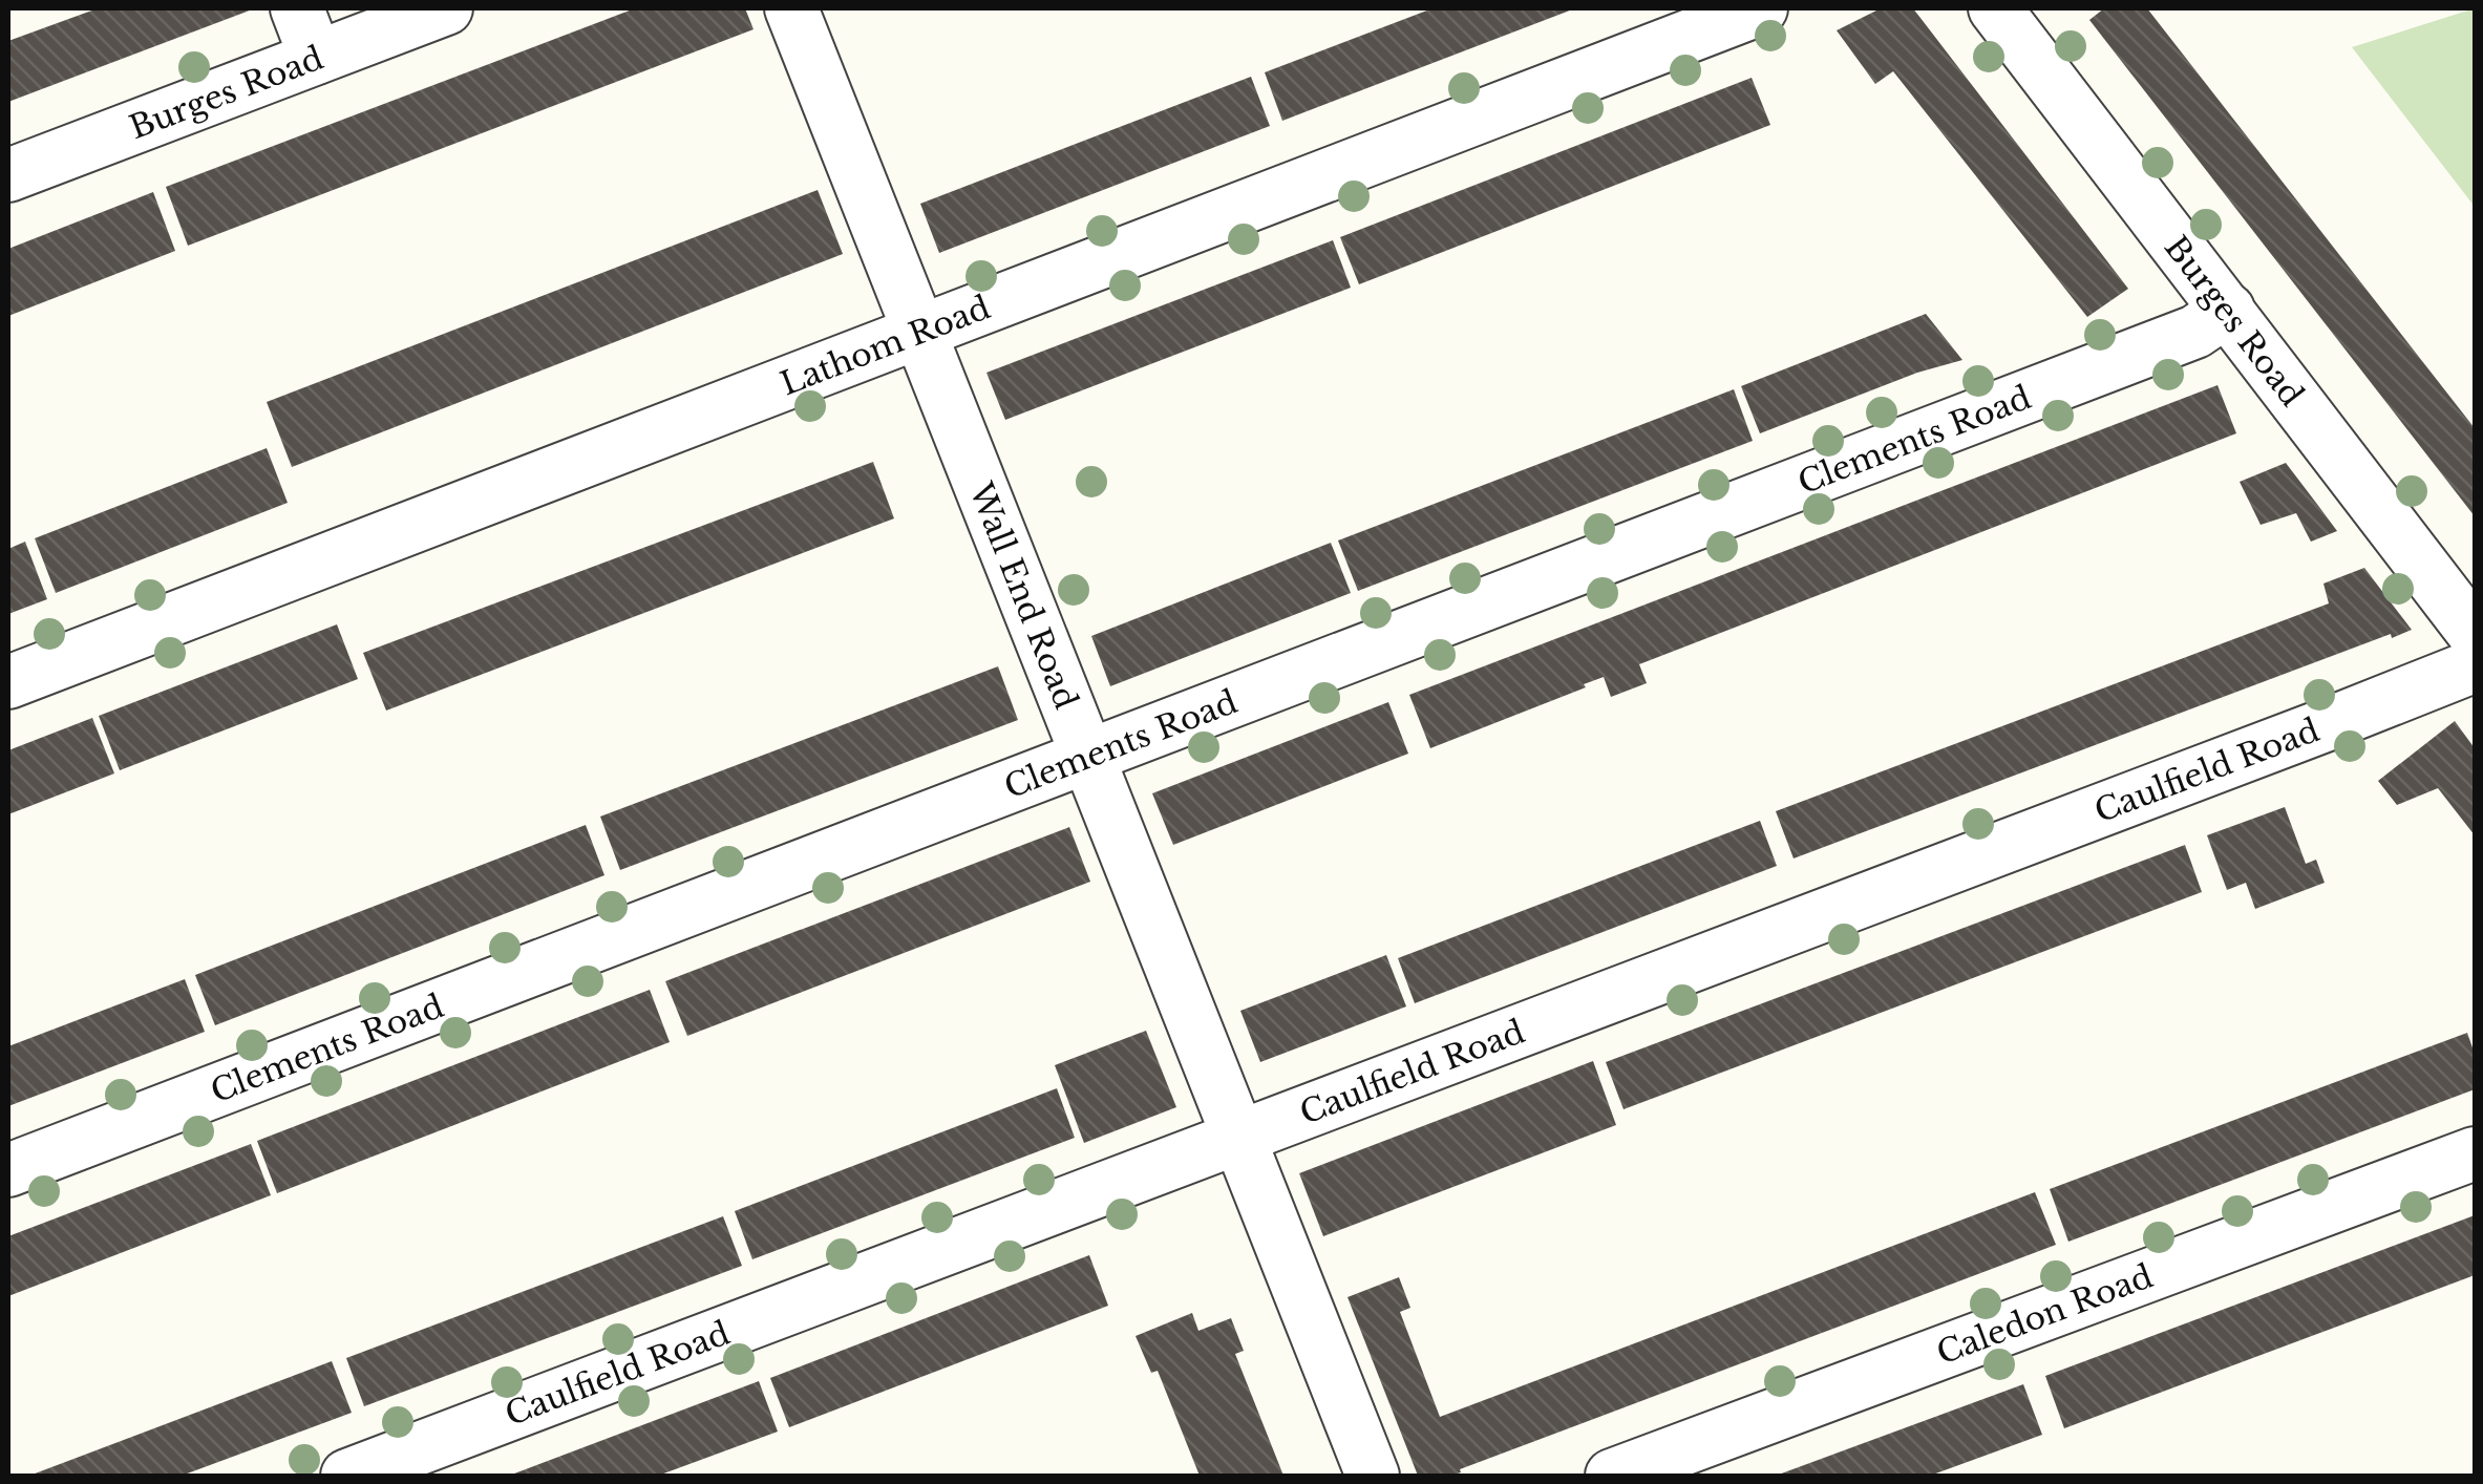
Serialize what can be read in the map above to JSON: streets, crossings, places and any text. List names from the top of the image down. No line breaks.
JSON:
{"streets":{"street":["Burges Road","Lathom Road","Clements Road","Wall End Road","Caulfield Road","Caledon Road"]},"crossings":[["Burges Road","Clements Road"],["Lathom Road","Wall End Road"],["Clements Road","Wall End Road"],["Wall End Road","Caulfield Road"]]}
